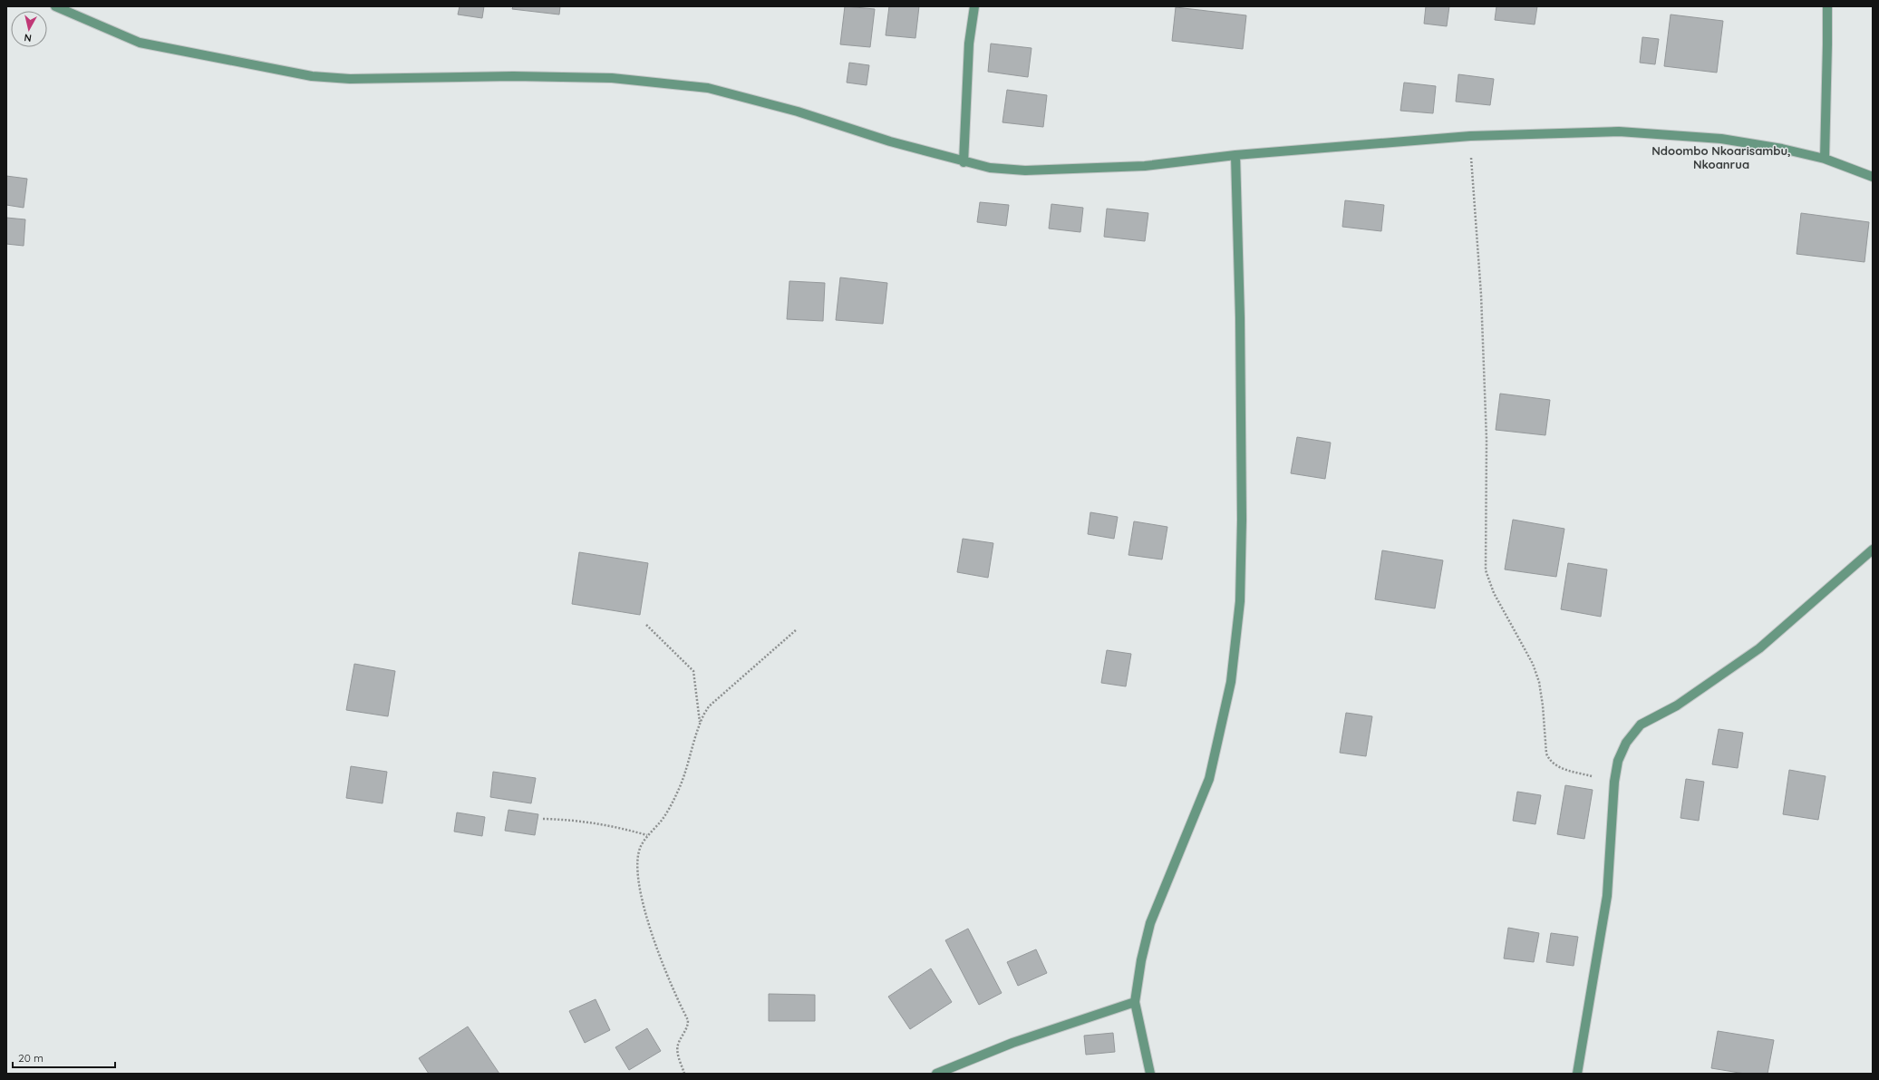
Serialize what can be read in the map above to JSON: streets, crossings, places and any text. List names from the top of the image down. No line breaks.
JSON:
{"districts":["Ndoombo Nkoarisambu, Nkoanrua"],"scale_bar":"20 m","north":"bottom"}
